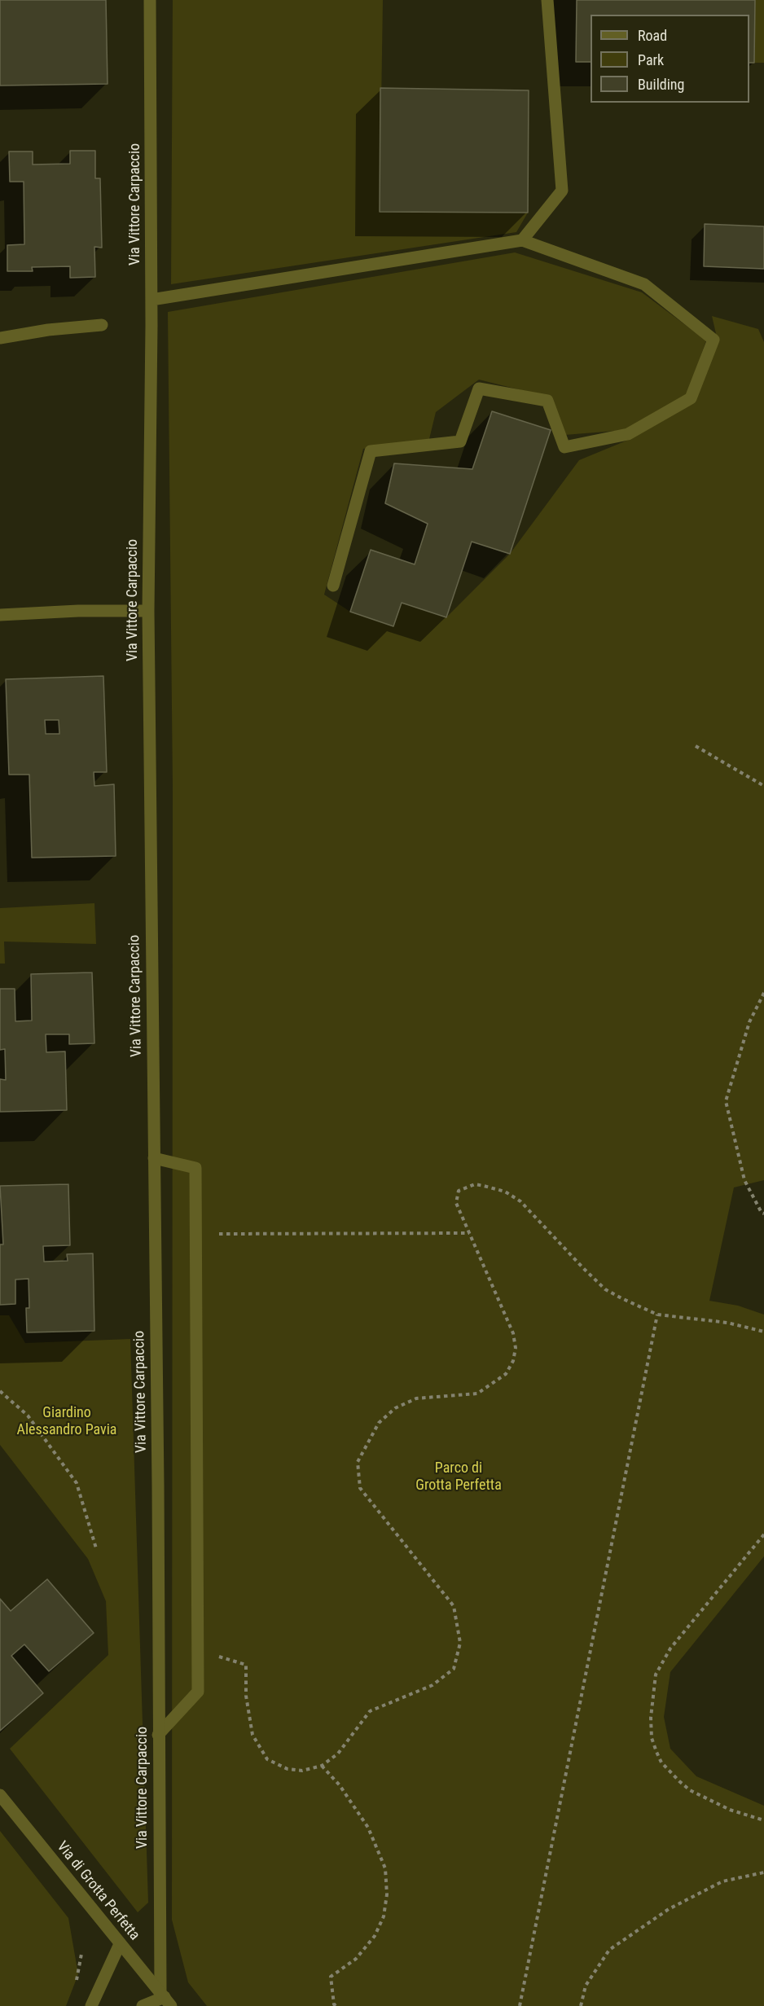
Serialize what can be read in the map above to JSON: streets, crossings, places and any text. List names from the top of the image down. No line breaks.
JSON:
{"streets":{"street":["Via Vittore Carpaccio","Via di Grotta Perfetta"]},"crossings":[["Via Vittore Carpaccio","Via di Grotta Perfetta"]],"parks":["Giardino Alessandro Pavia","Parco di Grotta Perfetta"],"legend":["Road","Park","Building"]}
